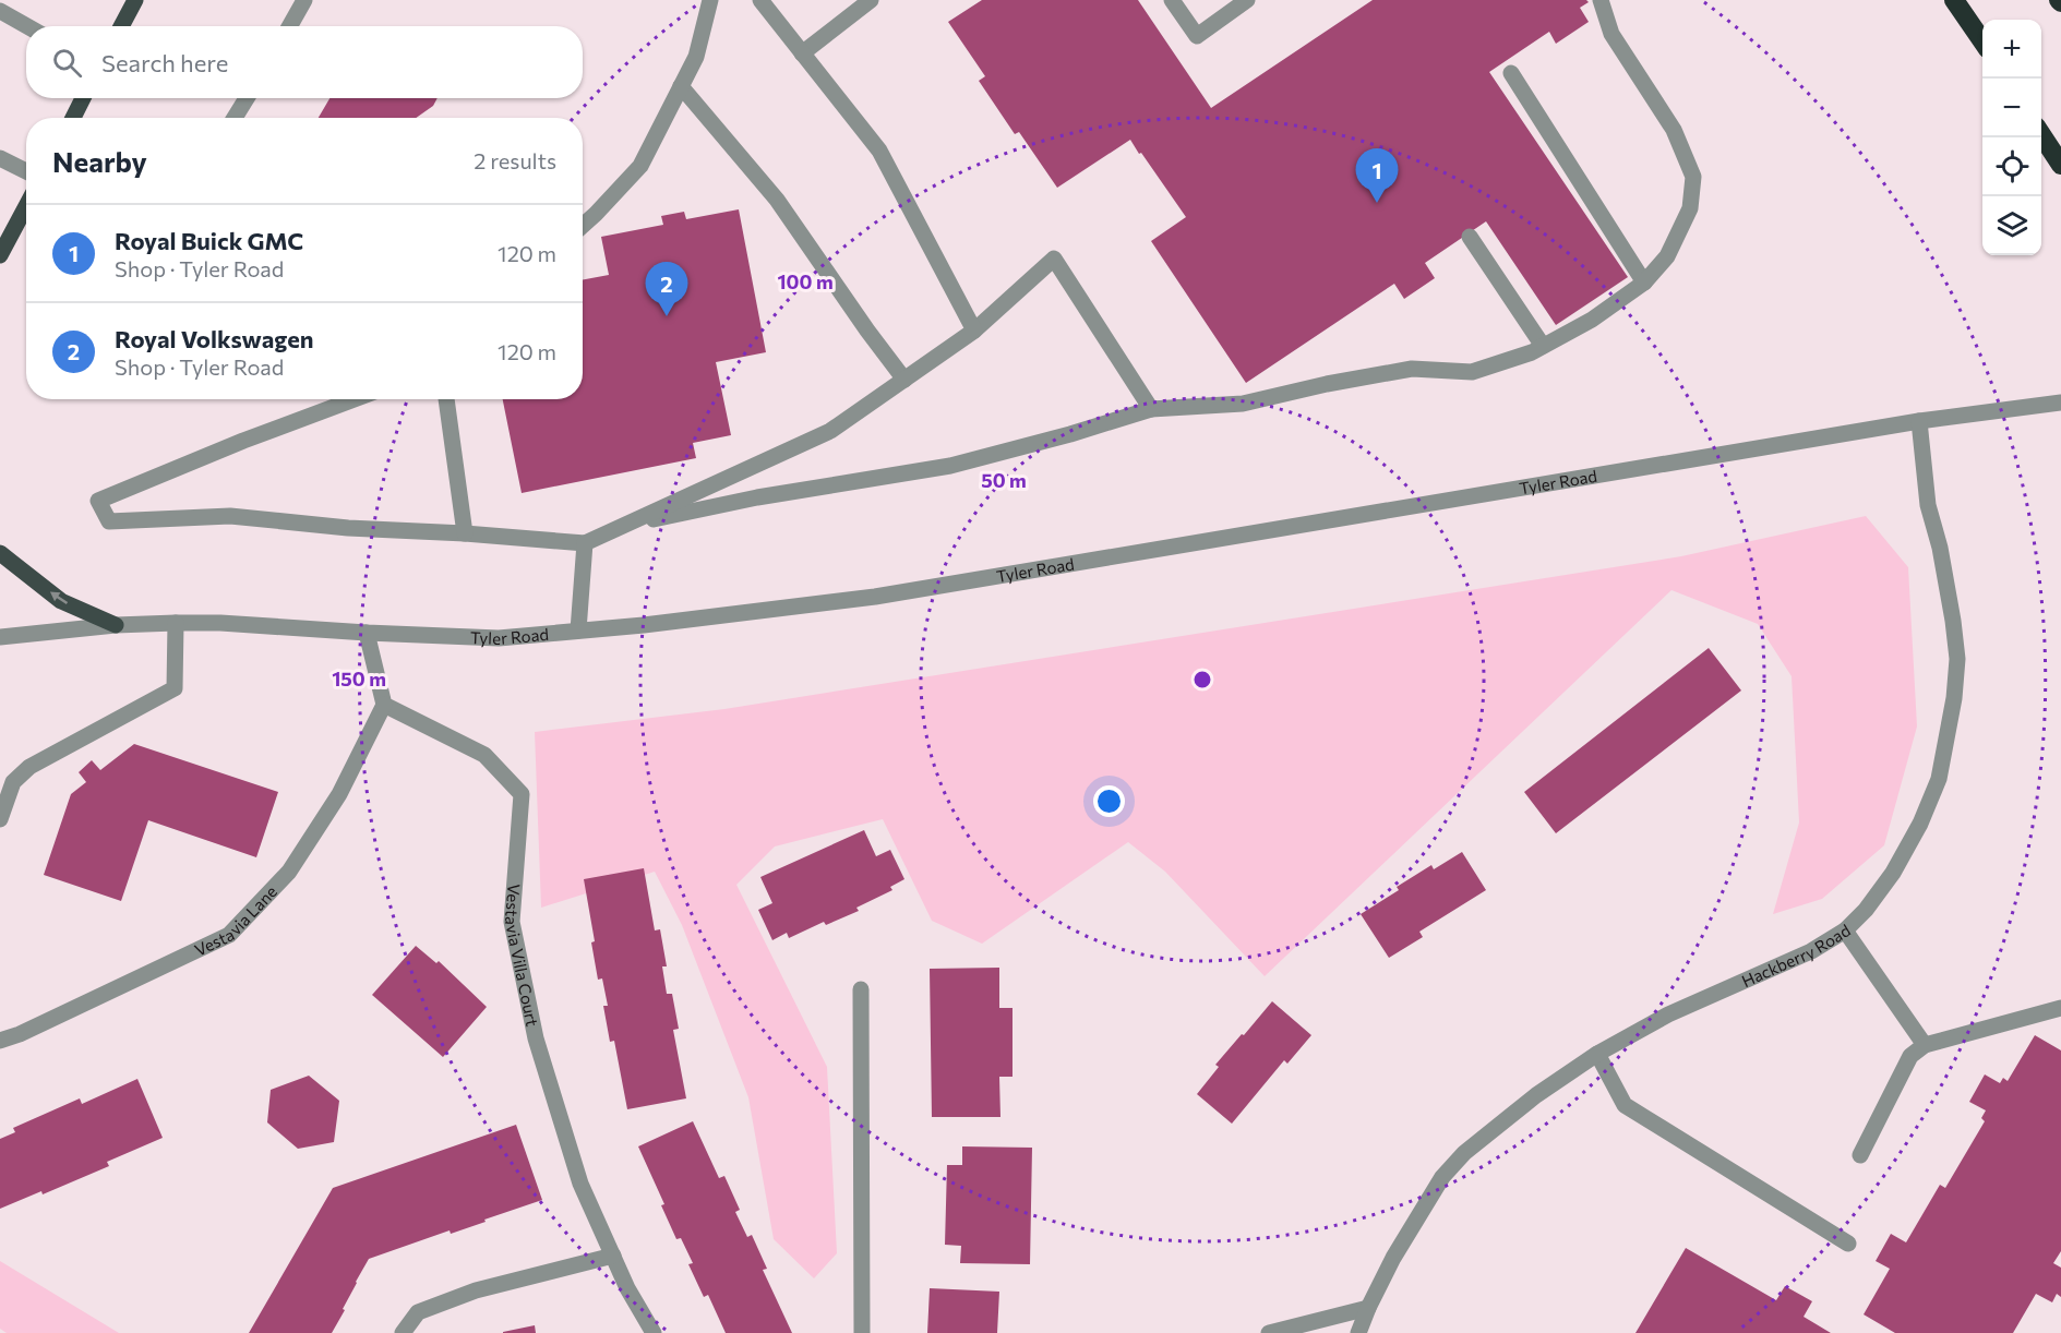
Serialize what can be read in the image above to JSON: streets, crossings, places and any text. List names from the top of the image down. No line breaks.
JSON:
{"streets":{"street":["Tyler Road","Vestavia Lane","Hackberry Road","Vestavia Villa Court"]},"crossings":[["Tyler Road","Hackberry Road"],["Vestavia Lane","Vestavia Villa Court"]],"page":{"map_buttons":["+","−"],"search":"Search here","heading":["Nearby","2 results"],"pins":["1","2"],"list":[{"mark":"1","name":"Royal Buick GMC","note":"Shop · Tyler Road","value":"120 m"},{"mark":"2","name":"Royal Volkswagen","note":"Shop · Tyler Road","value":"120 m"}]},"rings":["100 m","50 m","150 m"]}
